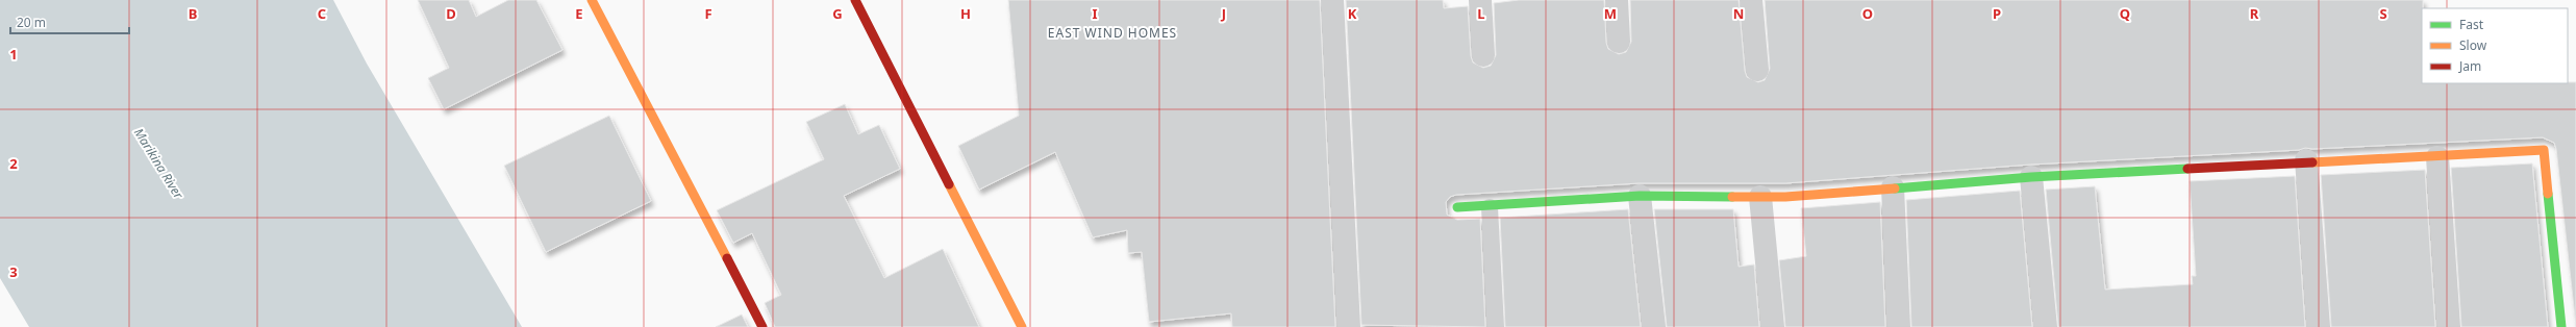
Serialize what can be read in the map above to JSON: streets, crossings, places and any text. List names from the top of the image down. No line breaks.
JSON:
{"districts":["EAST WIND HOMES"],"water":["Marikina River"],"legend":["Fast","Slow","Jam"],"scale_bar":"20 m","grid":{"columns":["B","C","D","E","F","G","H","I","J","K","L","M","N","O","P","Q","R","S"],"rows":["1","2","3"]}}
